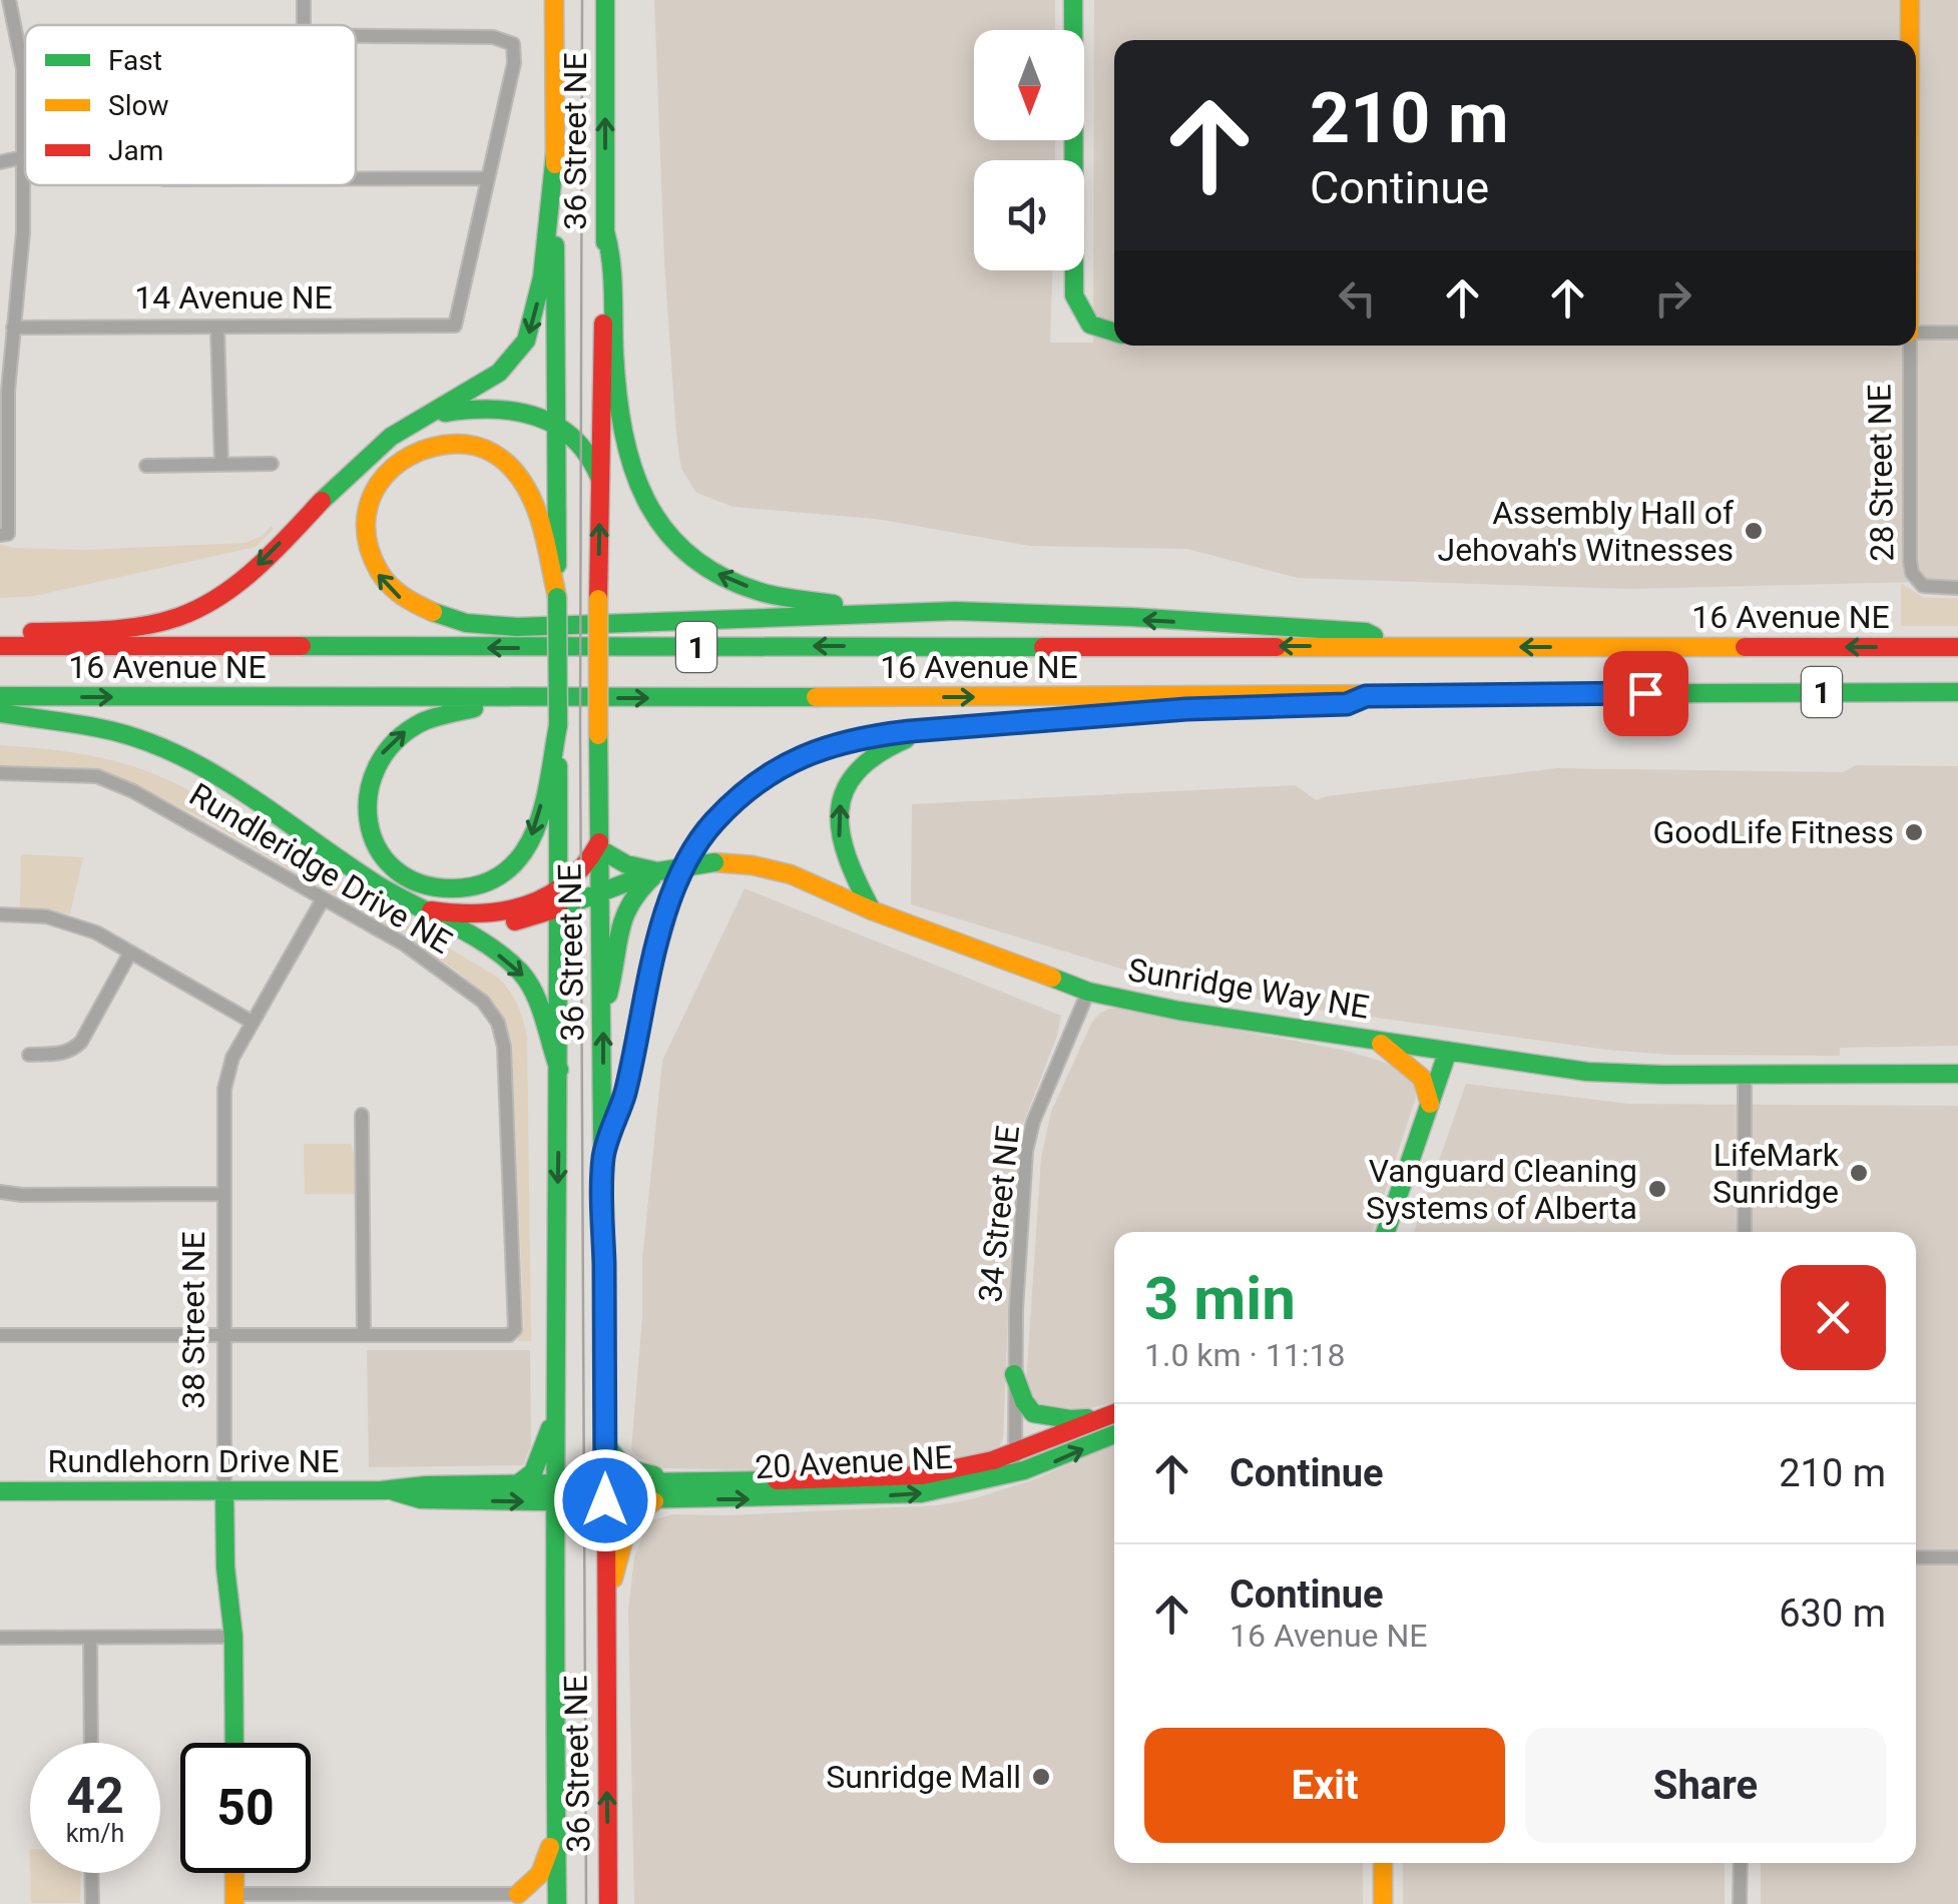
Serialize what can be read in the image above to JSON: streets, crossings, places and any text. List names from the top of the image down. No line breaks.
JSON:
{"streets":{"main road":["36 Street NE","28 Street NE","16 Avenue NE","1","Sunridge Way NE","38 Street NE","Rundlehorn Drive NE","20 Avenue NE"],"street":["14 Avenue NE","Rundleridge Drive NE","34 Street NE"]},"crossings":[["36 Street NE","Sunridge Way NE"],["36 Street NE","Rundlehorn Drive NE"],["36 Street NE","20 Avenue NE"],["Rundleridge Drive NE","38 Street NE"],["Sunridge Way NE","34 Street NE"],["34 Street NE","20 Avenue NE"],["38 Street NE","Rundlehorn Drive NE"],["Rundlehorn Drive NE","20 Avenue NE"]],"places":["Assembly Hall of Jehovah's Witnesses","GoodLife Fitness","LifeMark Sunridge","Vanguard Cleaning Systems of Alberta","Sunridge Mall"],"legend":["Fast","Slow","Jam"],"north":"bottom","page":{"turn":["210 m","Continue"],"heading":["3 min","1.0 km · 11:18"],"list":[{"name":"Continue","value":"210 m"},{"name":"Continue","note":"16 Avenue NE","value":"630 m"}],"buttons":["Exit","Share"],"speed":"42 km/h","limit":"50"}}
